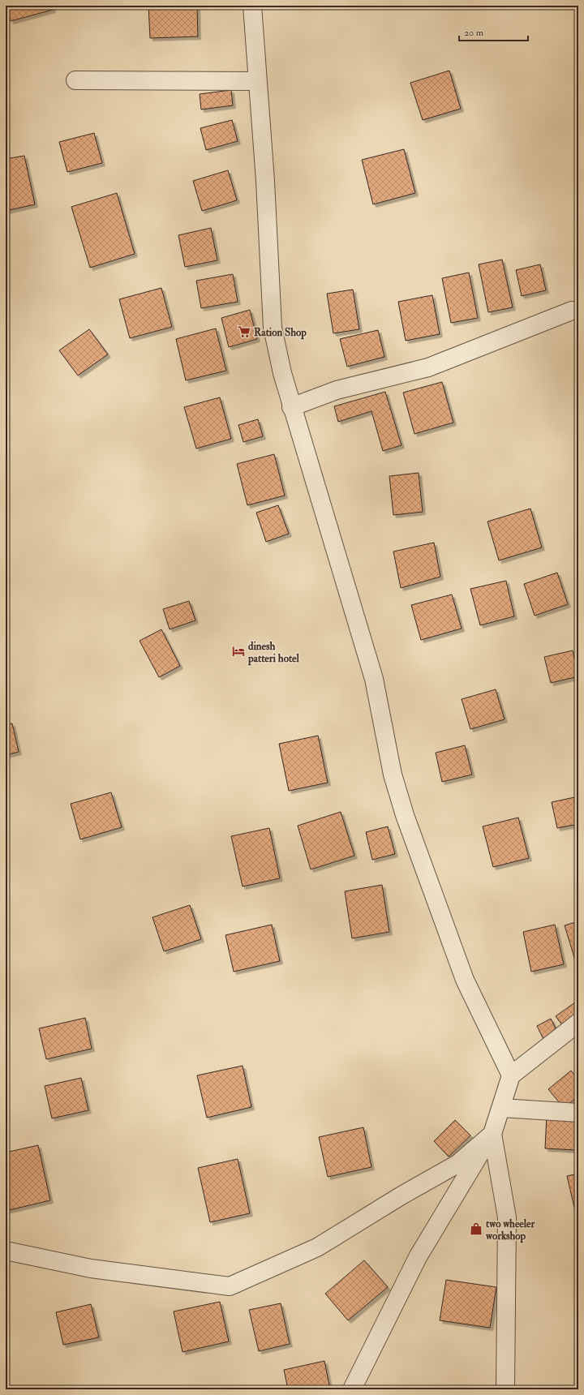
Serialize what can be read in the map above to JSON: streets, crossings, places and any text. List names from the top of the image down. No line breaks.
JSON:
{"places":{"supermarket":["Ration Shop"],"hotel":["dinesh patteri hotel"],"shop":["two wheeler workshop"]},"scale_bar":"20 m"}
